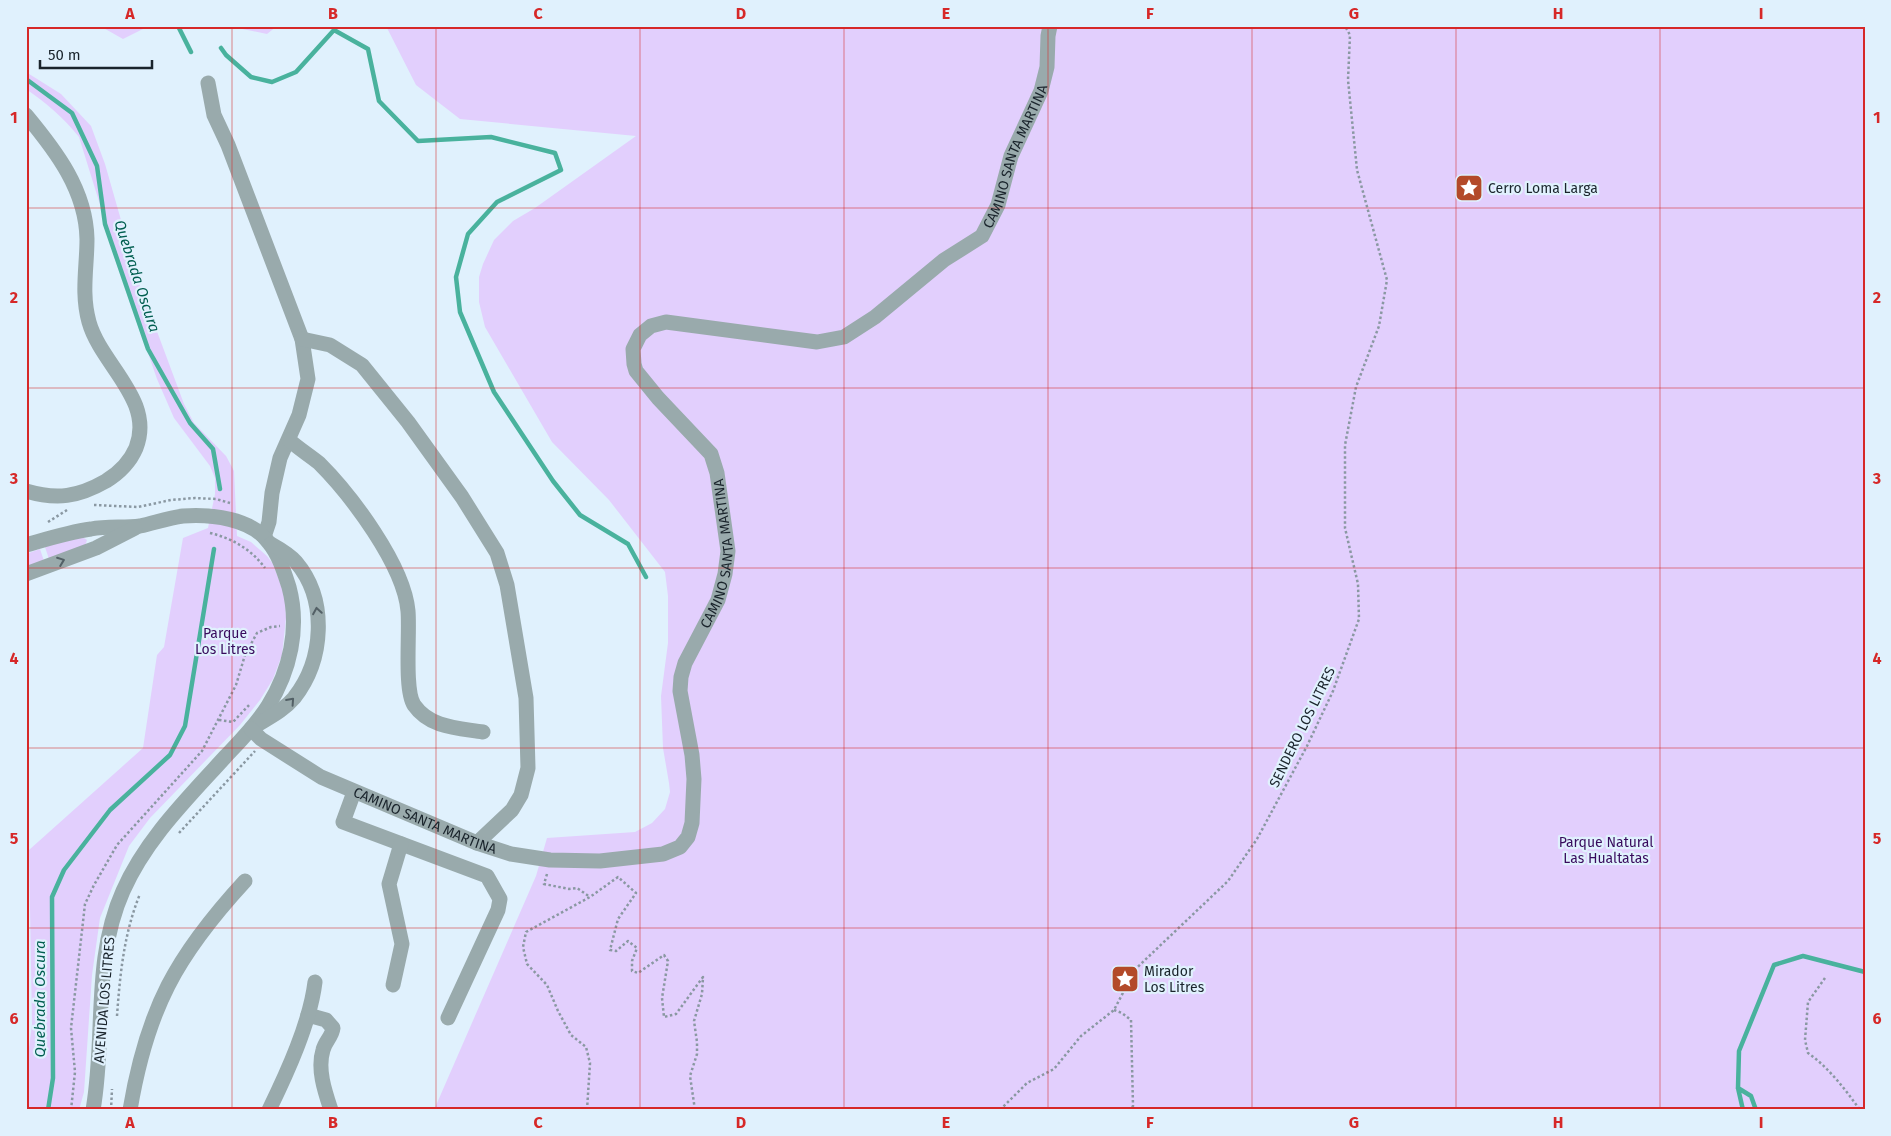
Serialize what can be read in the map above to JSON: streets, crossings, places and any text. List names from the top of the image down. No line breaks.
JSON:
{"streets":{"street":["CAMINO SANTA MARTINA","AVENIDA LOS LITRES"],"path":["SENDERO LOS LITRES"]},"crossings":[["CAMINO SANTA MARTINA","AVENIDA LOS LITRES"]],"water":["Quebrada Oscura"],"parks":["Parque Los Litres","Parque Natural Las Hualtatas"],"places":{"place":["Cerro Loma Larga","Mirador Los Litres"]},"scale_bar":"50 m","grid":{"columns":["A","B","C","D","E","F","G","H","I"],"rows":["1","2","3","4","5","6"]}}
